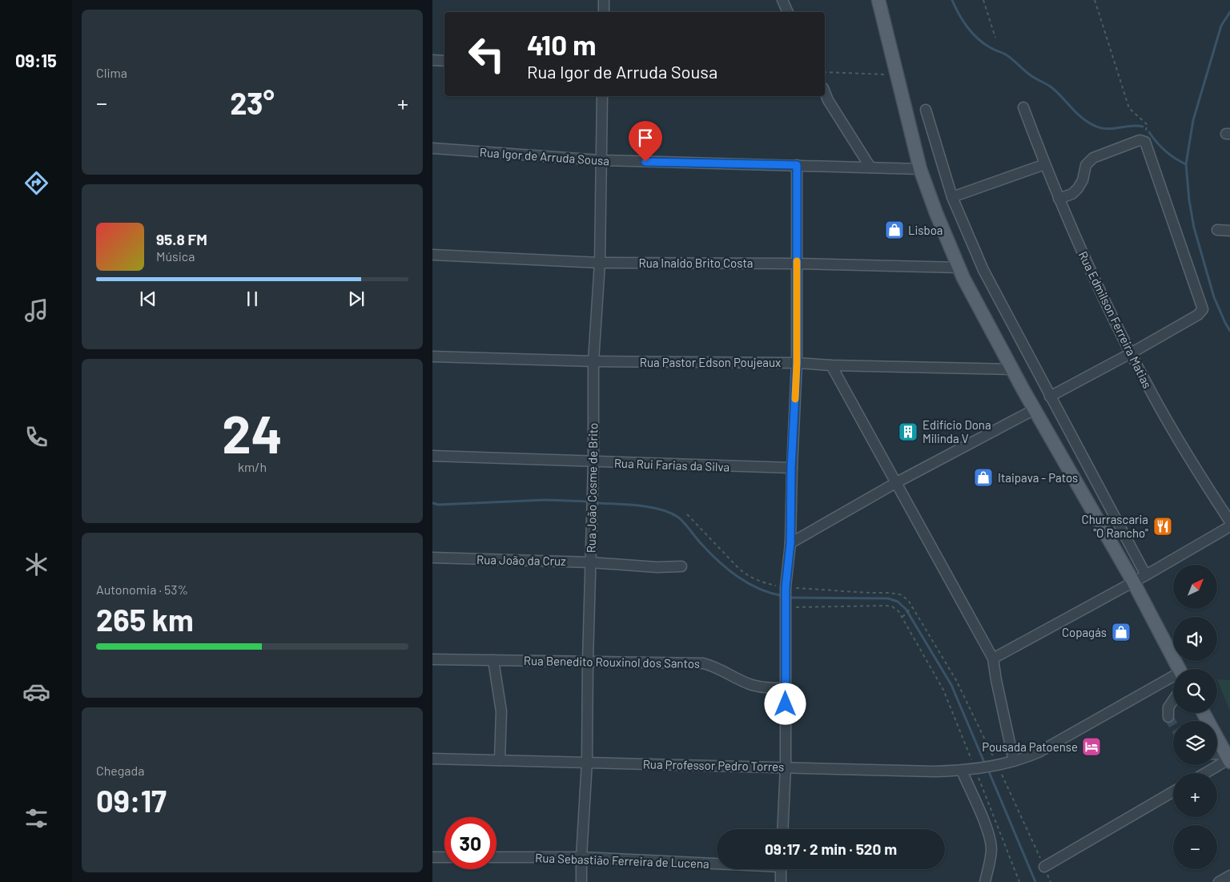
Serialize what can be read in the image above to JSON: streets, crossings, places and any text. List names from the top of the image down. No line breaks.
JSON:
{"streets":{"street":["Rua Igor de Arruda Sousa","Rua Inaldo Brito Costa","Rua Edmilson Ferreira Matias","Rua Pastor Edson Poujeaux","Rua Rui Farias da Silva","Rua João Cosme de Brito","Rua João da Cruz","Rua Benedito Rouxinol dos Santos","Rua Professor Pedro Torres","Rua Sebastião Ferreira de Lucena"]},"crossings":[["Rua Igor de Arruda Sousa","Rua João Cosme de Brito"],["Rua Inaldo Brito Costa","Rua João Cosme de Brito"],["Rua Pastor Edson Poujeaux","Rua João Cosme de Brito"],["Rua Rui Farias da Silva","Rua João Cosme de Brito"],["Rua João Cosme de Brito","Rua João da Cruz"],["Rua João Cosme de Brito","Rua Benedito Rouxinol dos Santos"],["Rua João Cosme de Brito","Rua Professor Pedro Torres"],["Rua João Cosme de Brito","Rua Sebastião Ferreira de Lucena"]],"places":{"shop":["Lisboa","Itaipava - Patos","Copagás"],"building":["Edifício Dona Milinda V"],"restaurant":["Churrascaria \"O Rancho\""],"hotel":["Pousada Patoense"]},"north":"top right","page":{"tabs":"09:15","tile":["Clima",["24","km/h"],["Autonomia · 53%","265 km"],["Chegada","09:17"]],"turn":["410 m","Rua Igor de Arruda Sousa"],"heat":["−","23°","+"],"song":["95.8 FM","Música"],"map_buttons":["+","−"],"limit":"30","trip":"09:17 · 2 min · 520 m"}}
